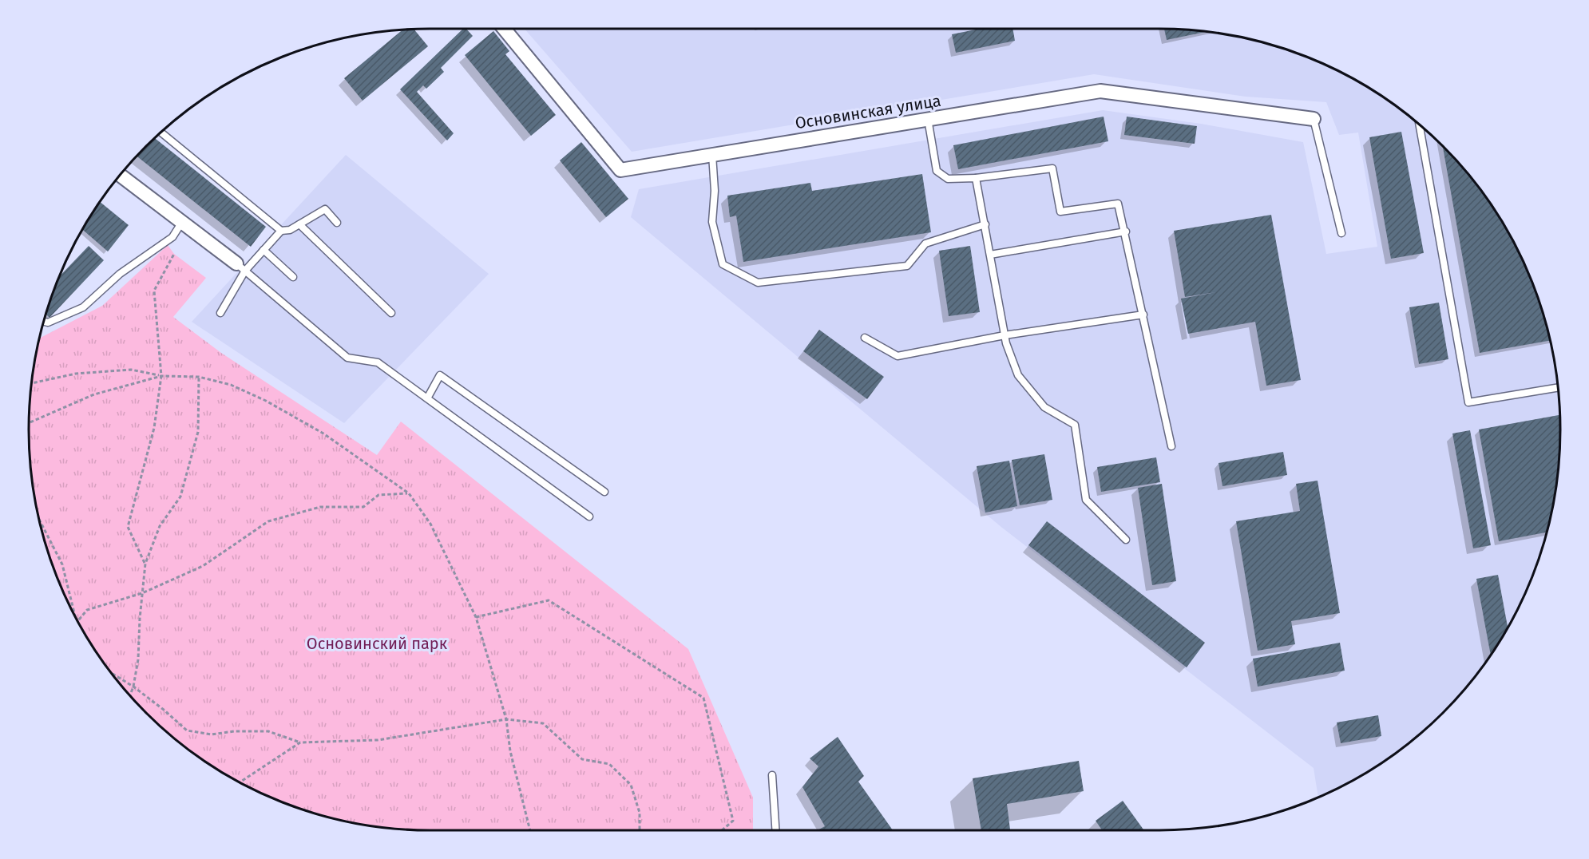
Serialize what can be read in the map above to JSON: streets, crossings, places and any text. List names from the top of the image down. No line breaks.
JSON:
{"streets":{"street":["Основинская улица"]},"parks":["Основинский парк"]}
